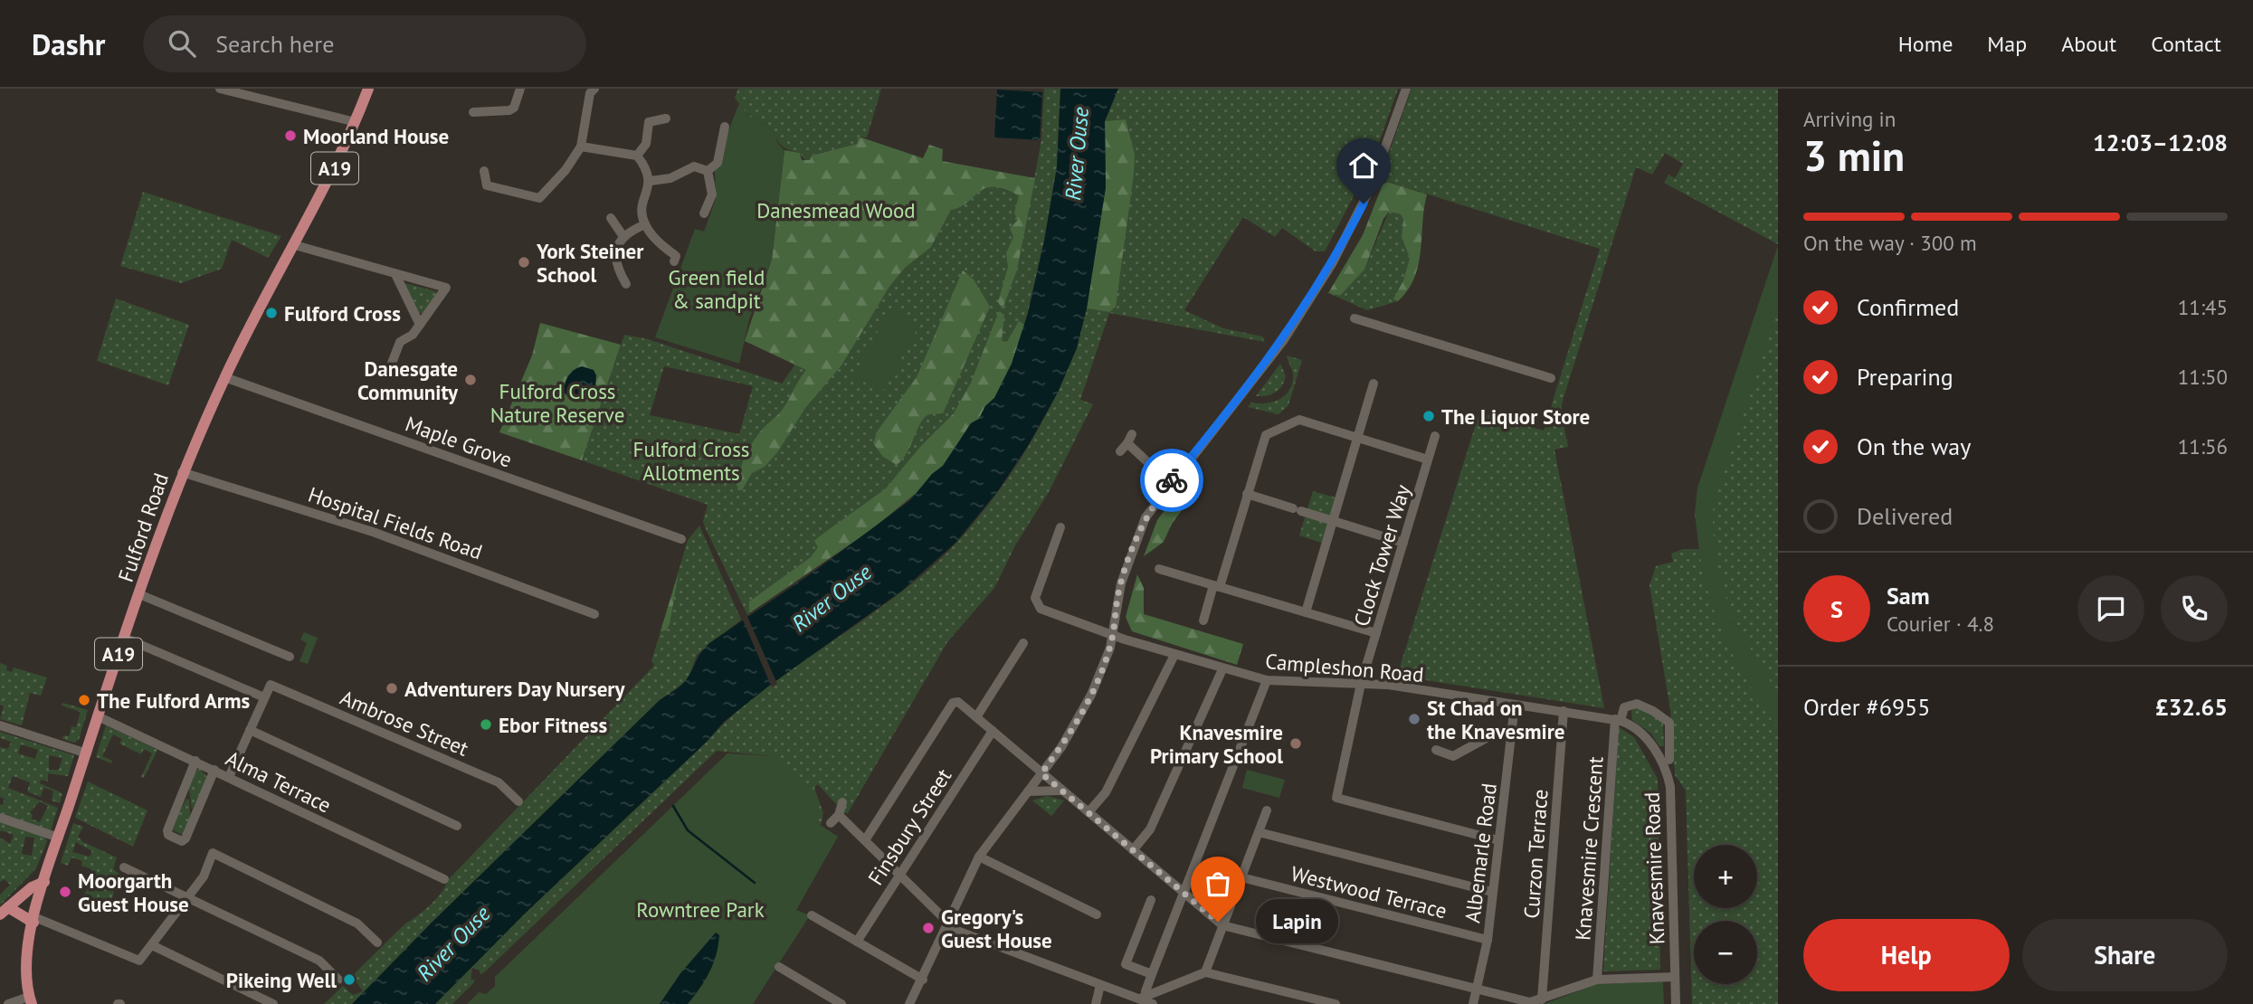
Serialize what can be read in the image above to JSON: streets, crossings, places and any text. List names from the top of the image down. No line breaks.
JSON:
{"streets":{"main road":["A19","Fulford Road"],"street":["Maple Grove","Hospital Fields Road","Clock Tower Way","Campleshon Road","Ambrose Street","Alma Terrace","Finsbury Street","Knavesmire Crescent","Albemarle Road","Curzon Terrace","Knavesmire Road","Westwood Terrace"]},"crossings":[["Maple Grove","Fulford Road"],["Hospital Fields Road","Fulford Road"],["Fulford Road","Alma Terrace"],["Clock Tower Way","Campleshon Road"],["Clock Tower Way","Albemarle Road"],["Campleshon Road","Knavesmire Crescent"],["Campleshon Road","Albemarle Road"],["Campleshon Road","Curzon Terrace"],["Campleshon Road","Knavesmire Road"],["Knavesmire Crescent","Knavesmire Road"],["Albemarle Road","Westwood Terrace"]],"water":["River Ouse"],"parks":["Danesmead Wood","Green field & sandpit","Fulford Cross Nature Reserve","Fulford Cross Allotments","Rowntree Park"],"places":["Moorland House","York Steiner School","Fulford Cross","Danesgate Community","The Liquor Store","Adventurers Day Nursery","The Fulford Arms","St Chad on the Knavesmire","Ebor Fitness","Knavesmire Primary School","Moorgarth Guest House","Lapin","Gregory's Guest House","Pikeing Well"],"page":{"header":"Dashr","search":"Search here","nav":["Home","Map","About","Contact"],"heading":["3 min","Arriving in","12:03–12:08"],"panel":["Sam","Courier · 4.8","Order #6955","£32.65"],"bar":"On the way · 300 m","list":[["Confirmed","11:45"],["Preparing","11:50"],["On the way","11:56"],"Delivered"],"round":"S","map_buttons":["+","−"],"bubble":"Lapin","buttons":["Help","Share"]}}
